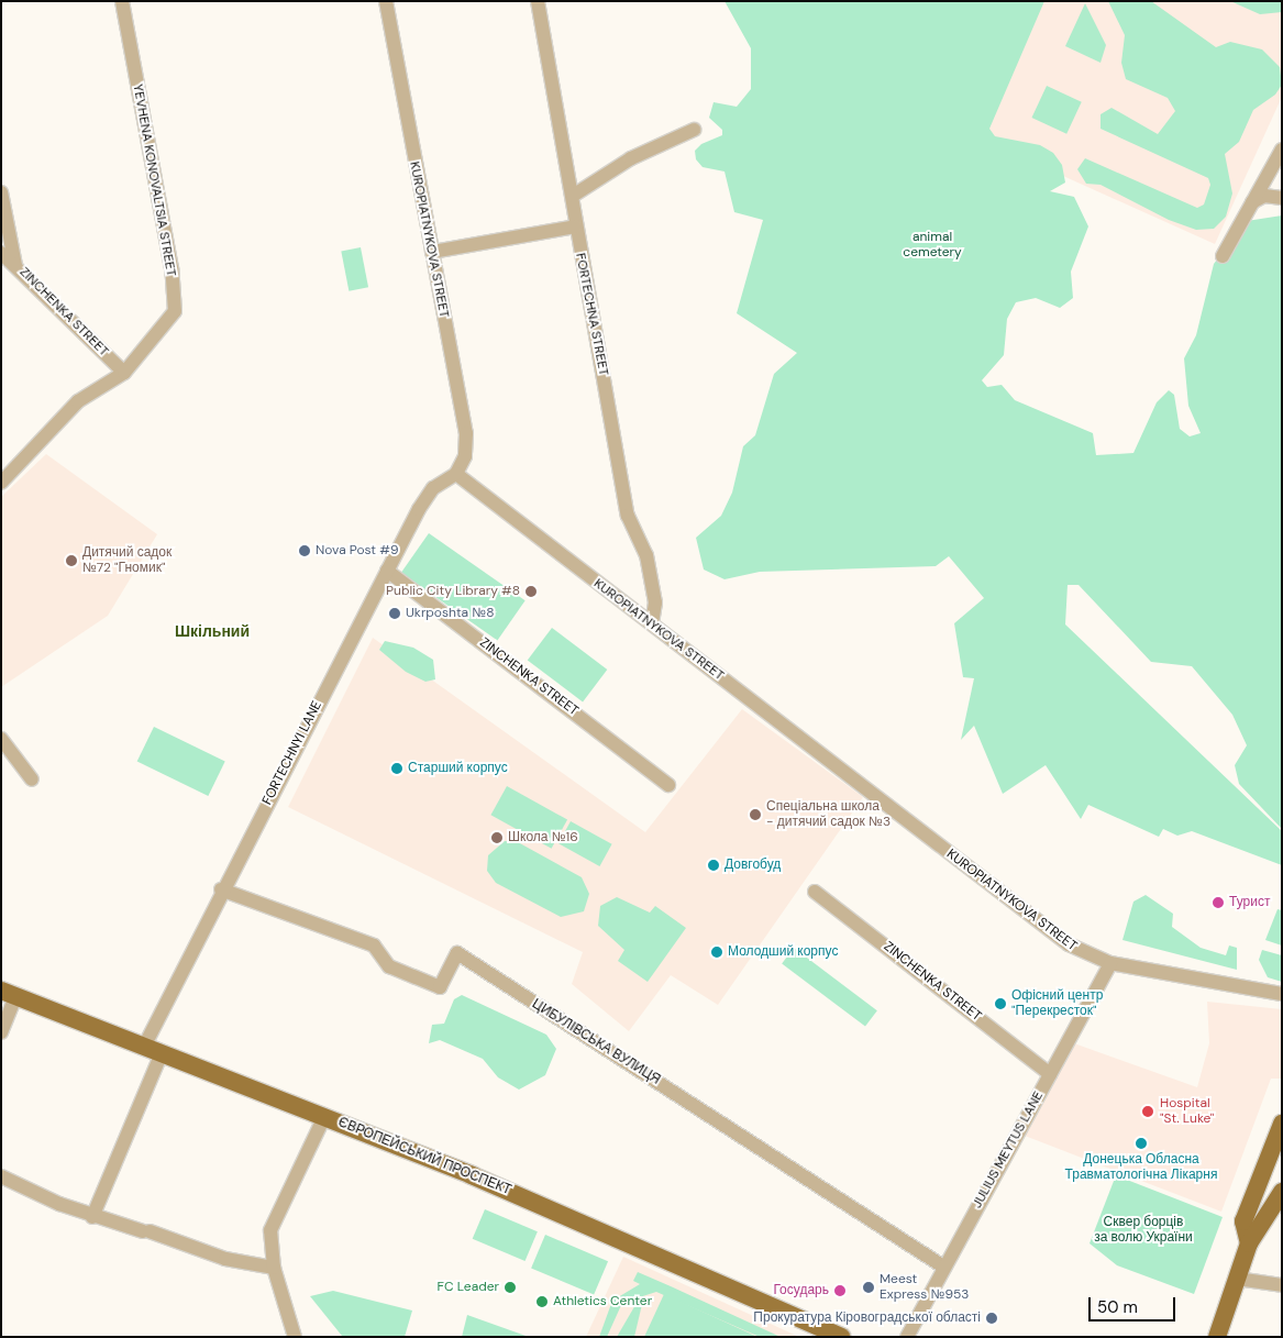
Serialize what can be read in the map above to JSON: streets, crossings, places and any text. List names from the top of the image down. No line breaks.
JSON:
{"streets":{"main road":["ЄВРОПЕЙСЬКИЙ ПРОСПЕКТ"],"street":["YEVHENA KONOVALTSIA STREET","KUROPIATNYKOVA STREET","ZINCHENKA STREET","FORTECHNA STREET","FORTECHNYI LANE","ЦИБУЛІВСЬКА ВУЛИЦЯ","JULIUS MEYTUS LANE"]},"crossings":[["YEVHENA KONOVALTSIA STREET","ZINCHENKA STREET"],["KUROPIATNYKOVA STREET","FORTECHNA STREET"],["KUROPIATNYKOVA STREET","FORTECHNYI LANE"],["KUROPIATNYKOVA STREET","JULIUS MEYTUS LANE"],["ZINCHENKA STREET","FORTECHNYI LANE"],["ZINCHENKA STREET","JULIUS MEYTUS LANE"],["FORTECHNYI LANE","ЦИБУЛІВСЬКА ВУЛИЦЯ"],["FORTECHNYI LANE","ЄВРОПЕЙСЬКИЙ ПРОСПЕКТ"],["ЦИБУЛІВСЬКА ВУЛИЦЯ","JULIUS MEYTUS LANE"]],"districts":["Шкільний"],"parks":["animal cemetery","Сквер борців за волю України"],"places":["Nova Post #9","Дитячий садок №72 \"Гномик\"","Public City Library #8","Ukrposhta №8","Старший корпус","Спеціальна школа - дитячий садок №3","Школа №16","Довгобуд","Турист","Молодший корпус","Офісний центр \"Перекресток\"","Hospital \"St. Luke\"","Донецька Обласна Травматологічна Лікарня","FC Leader","Meest Express №953","Государь","Athletics Center","Прокуратура Кіровоградської області"],"scale_bar":"50 m"}
